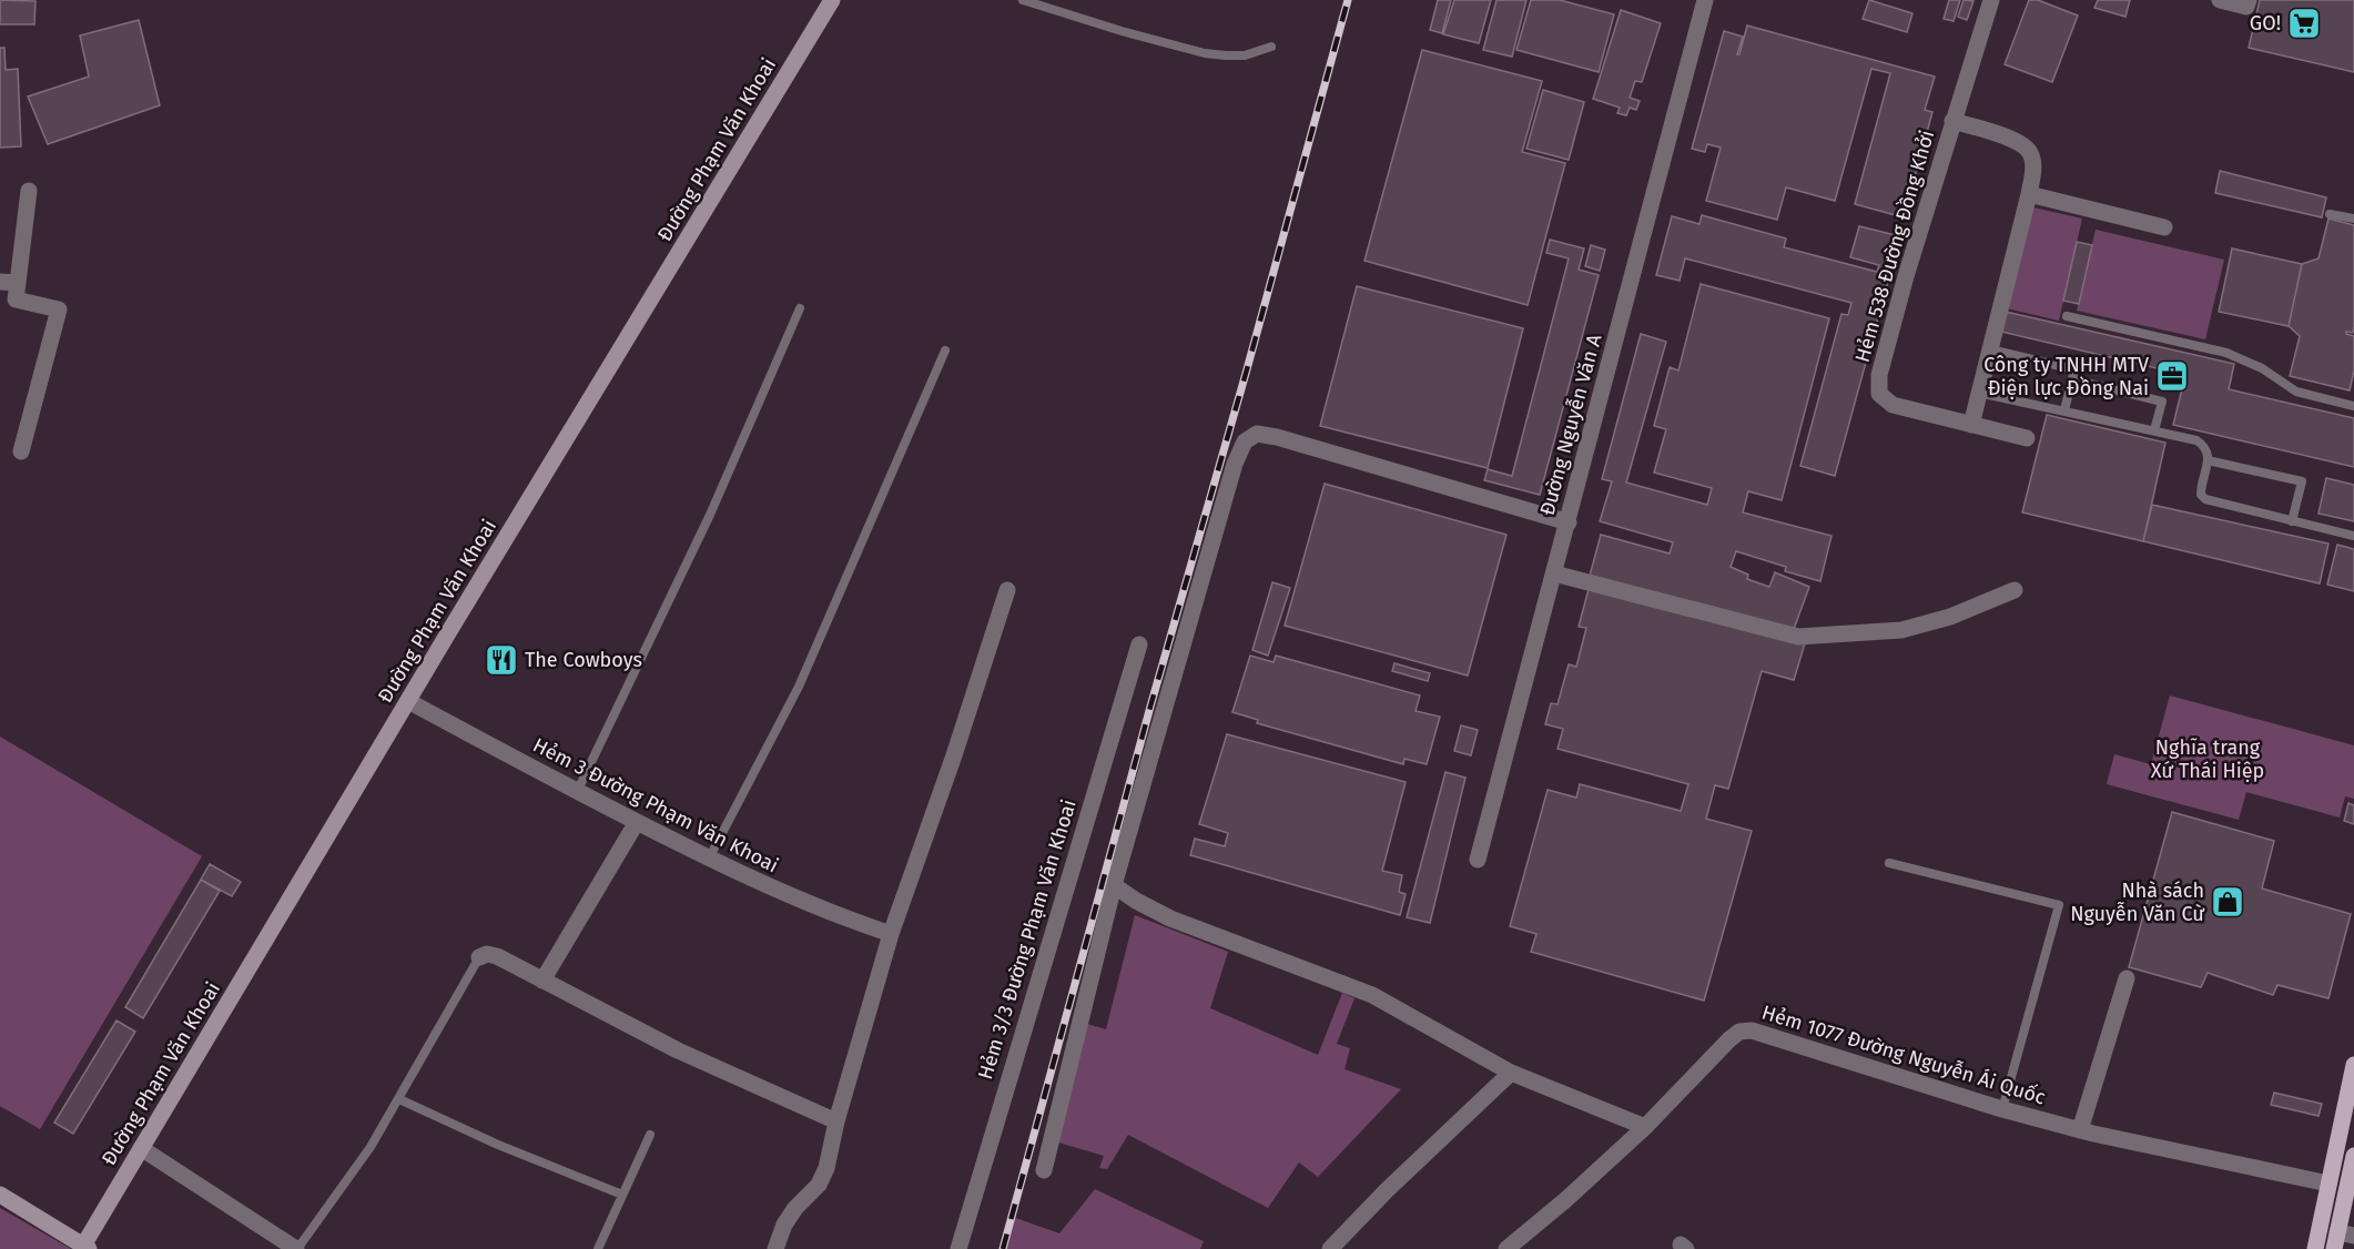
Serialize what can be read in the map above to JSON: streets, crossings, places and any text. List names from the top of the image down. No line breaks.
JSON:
{"streets":{"street":["Đường Phạm Văn Khoai","Hẻm 538 Đường Đồng Khởi","Đường Nguyễn Văn A","Hẻm 3 Đường Phạm Văn Khoai","Hẻm 3/3 Đường Phạm Văn Khoai","Hẻm 1077 Đường Nguyễn Ái Quốc"]},"crossings":[["Đường Phạm Văn Khoai","Hẻm 3 Đường Phạm Văn Khoai"]],"parks":["Nghĩa trang Xứ Thái Hiệp"],"places":{"supermarket":["GO!"],"office":["Công ty TNHH MTV Điện lực Đồng Nai"],"restaurant":["The Cowboys"],"shop":["Nhà sách Nguyễn Văn Cừ"]}}
